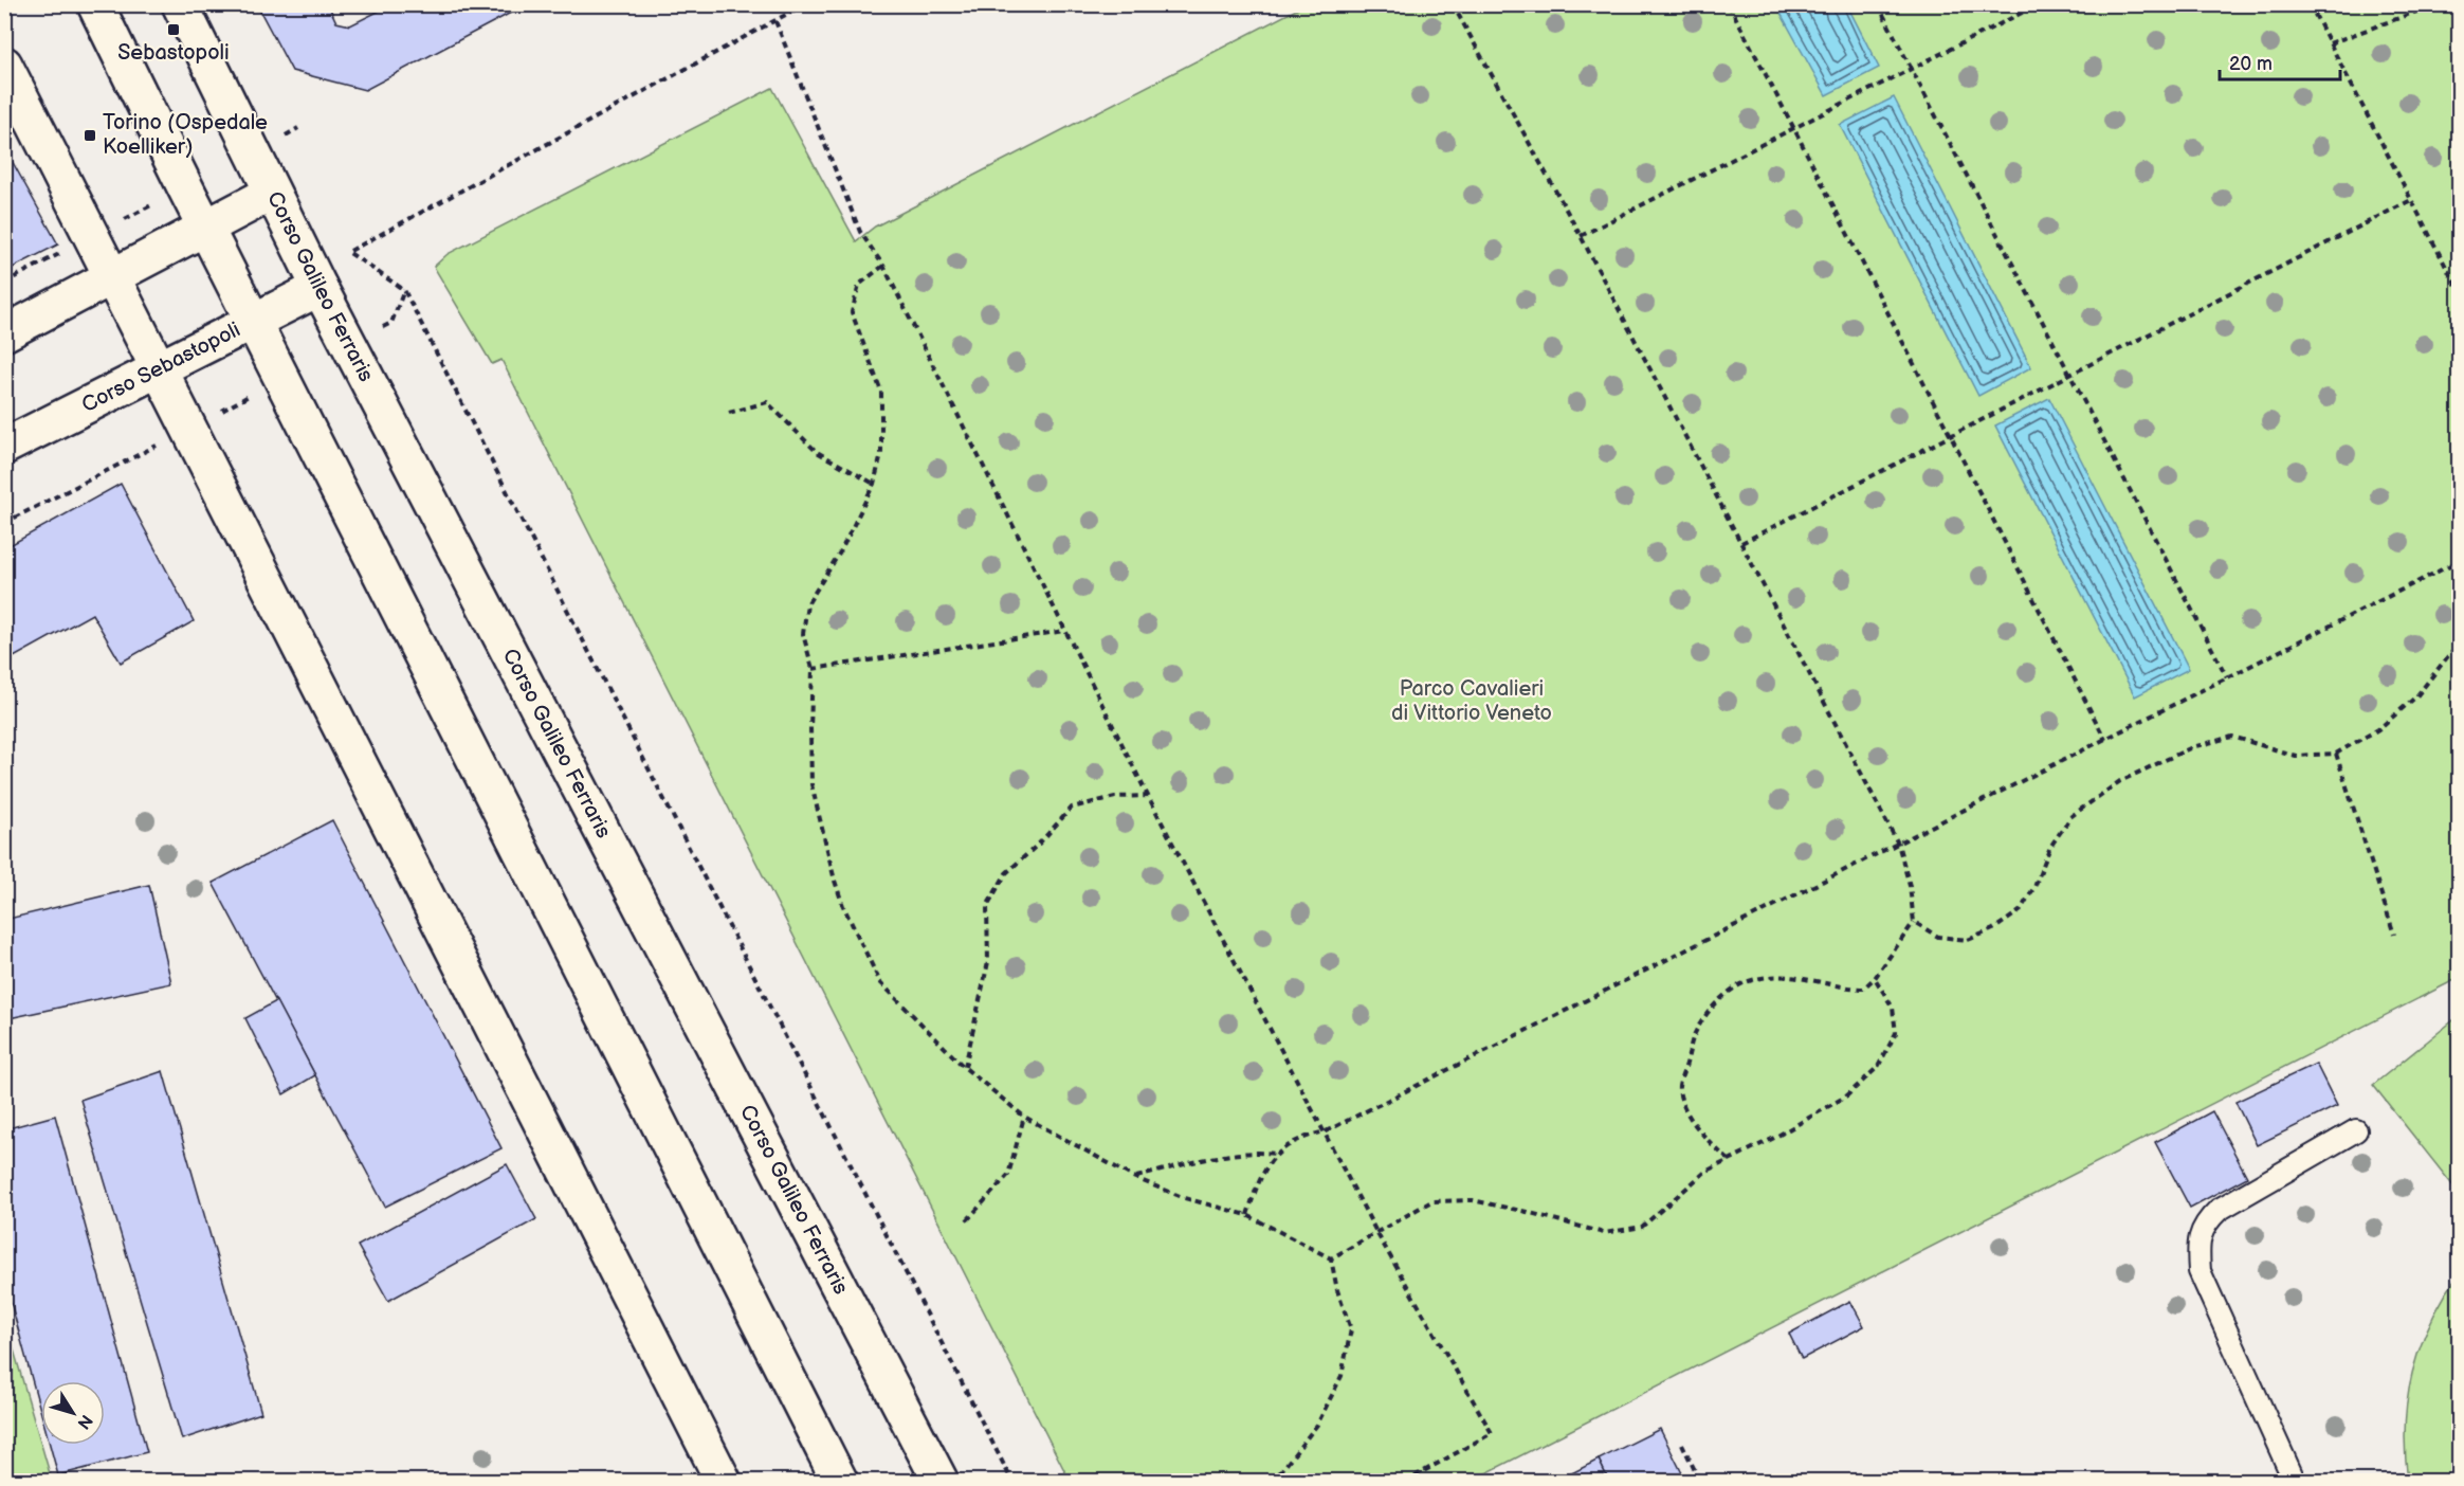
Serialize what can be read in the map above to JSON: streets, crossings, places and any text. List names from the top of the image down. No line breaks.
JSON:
{"streets":{"street":["Corso Galileo Ferraris","Corso Sebastopoli"]},"crossings":[["Corso Galileo Ferraris","Corso Sebastopoli"]],"parks":["Parco Cavalieri di Vittorio Veneto"],"places":{"transit":["Sebastopoli","Torino (Ospedale Koelliker)"]},"scale_bar":"20 m","north":"bottom right"}
